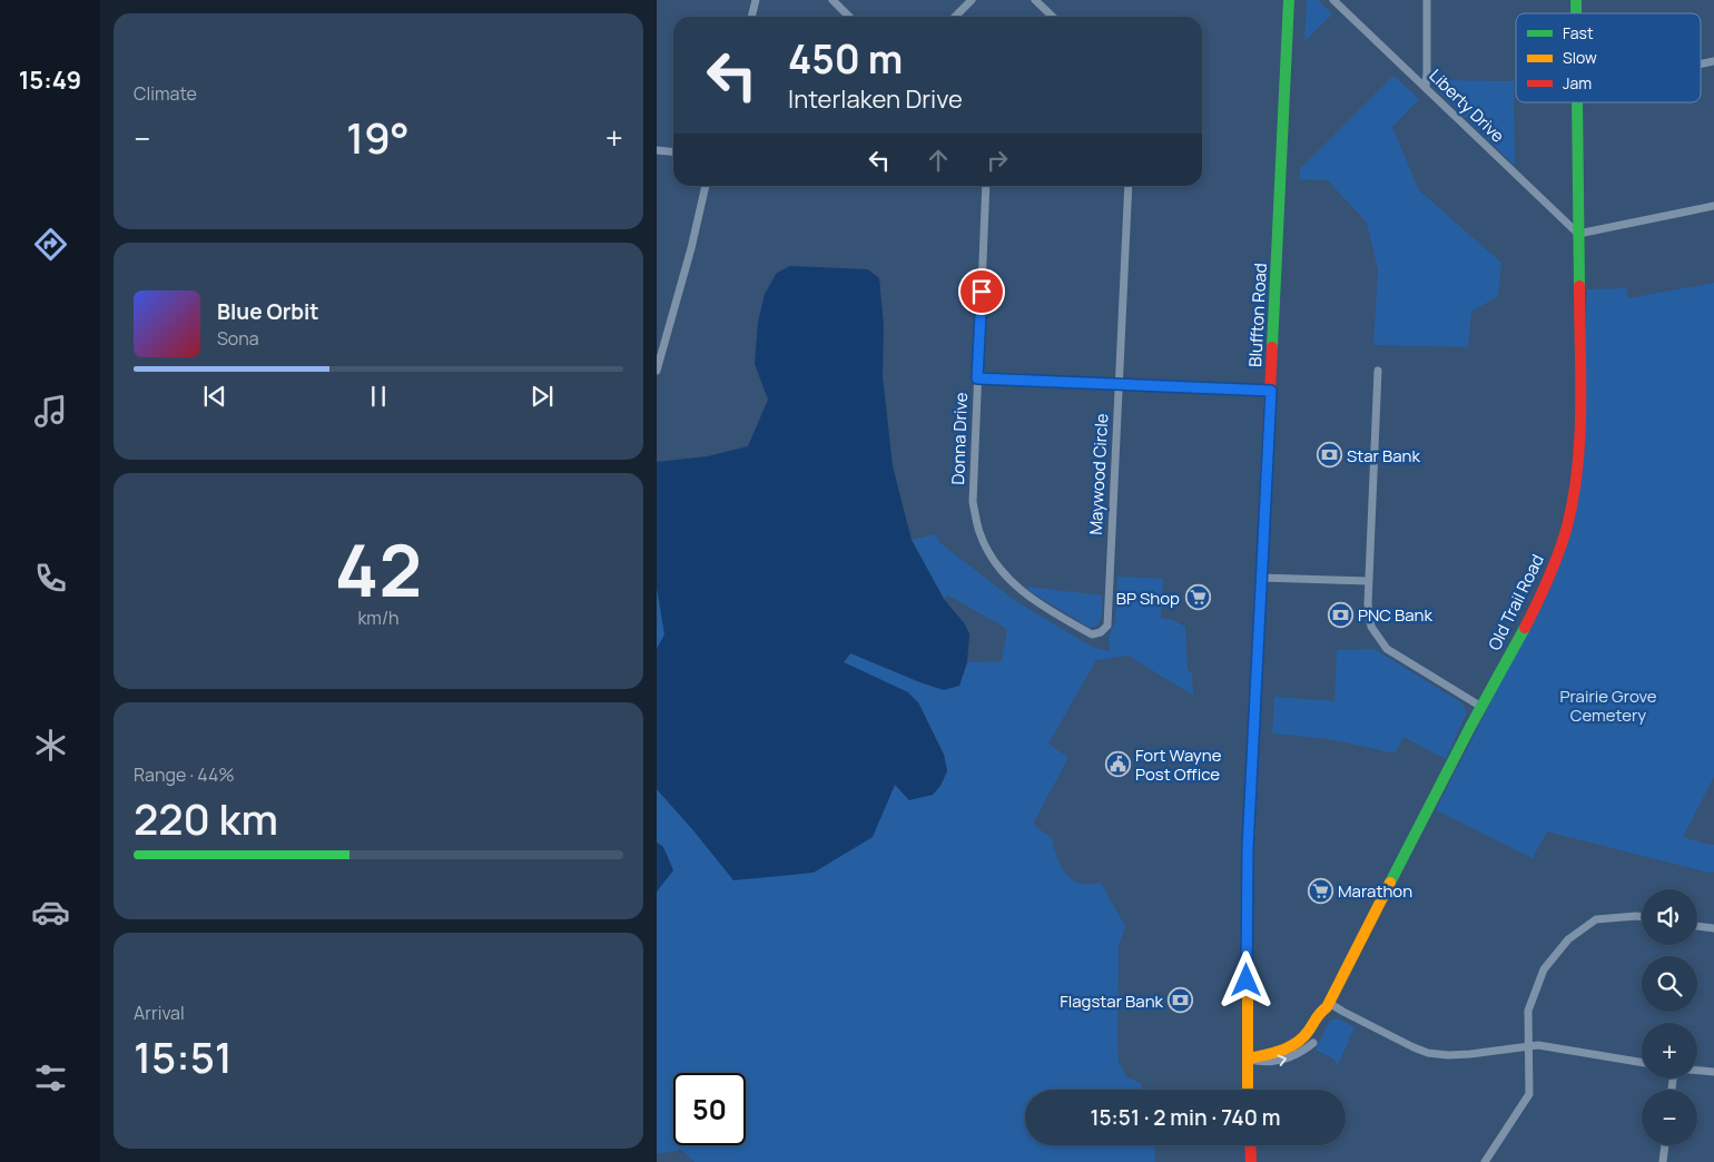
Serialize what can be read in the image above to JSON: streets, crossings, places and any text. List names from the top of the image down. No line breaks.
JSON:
{"streets":{"street":["Liberty Drive","Bluffton Road","Donna Drive","Maywood Circle","Old Trail Road"]},"crossings":[["Liberty Drive","Old Trail Road"],["Bluffton Road","Old Trail Road"],["Donna Drive","Maywood Circle"]],"parks":["Prairie Grove Cemetery"],"places":{"bank":["Star Bank","PNC Bank","Flagstar Bank"],"supermarket":["BP Shop","Marathon"],"public building":["Fort Wayne Post Office"]},"legend":["Fast","Slow","Jam"],"page":{"tabs":"15:49","tile":["Climate",["42","km/h"],["Range · 44%","220 km"],["Arrival","15:51"]],"turn":["450 m","Interlaken Drive"],"heat":["−","19°","+"],"song":["Blue Orbit","Sona"],"map_buttons":["+","−"],"limit":"50","trip":"15:51 · 2 min · 740 m"}}
